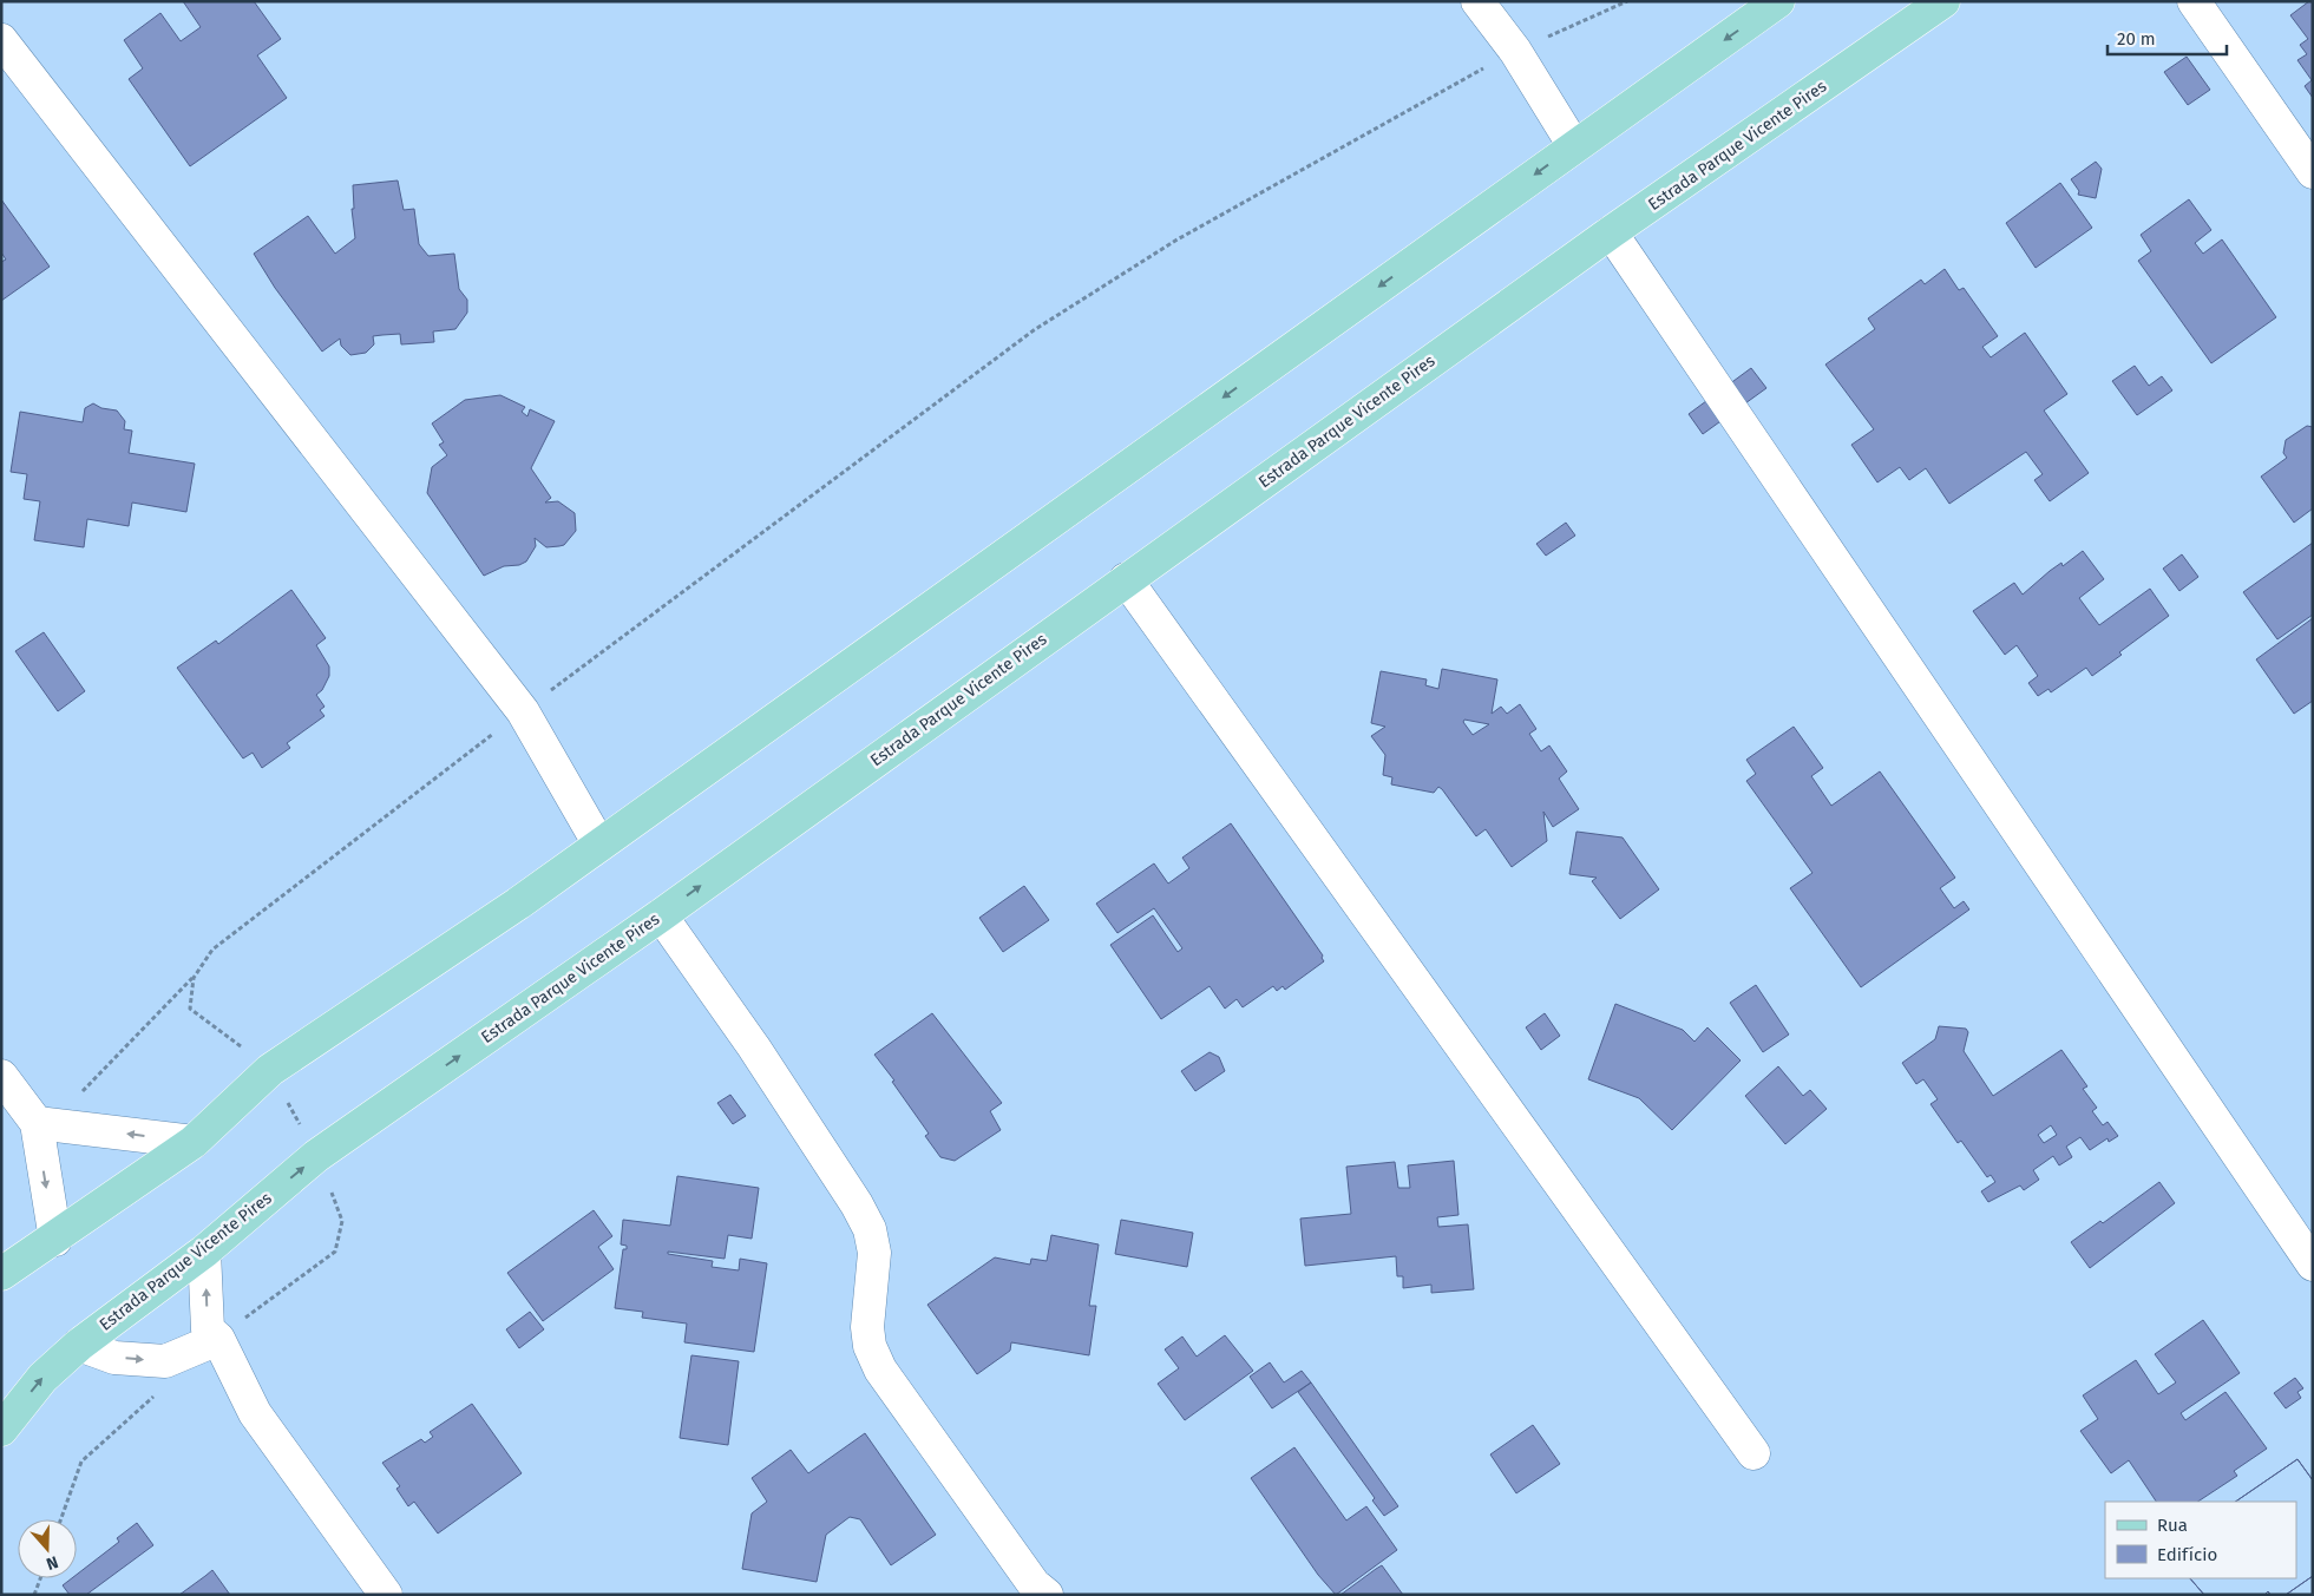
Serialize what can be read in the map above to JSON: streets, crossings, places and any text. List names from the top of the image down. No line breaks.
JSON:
{"streets":{"main road":["Estrada Parque Vicente Pires"]},"legend":["Rua","Edifício"],"scale_bar":"20 m","north":"bottom"}
